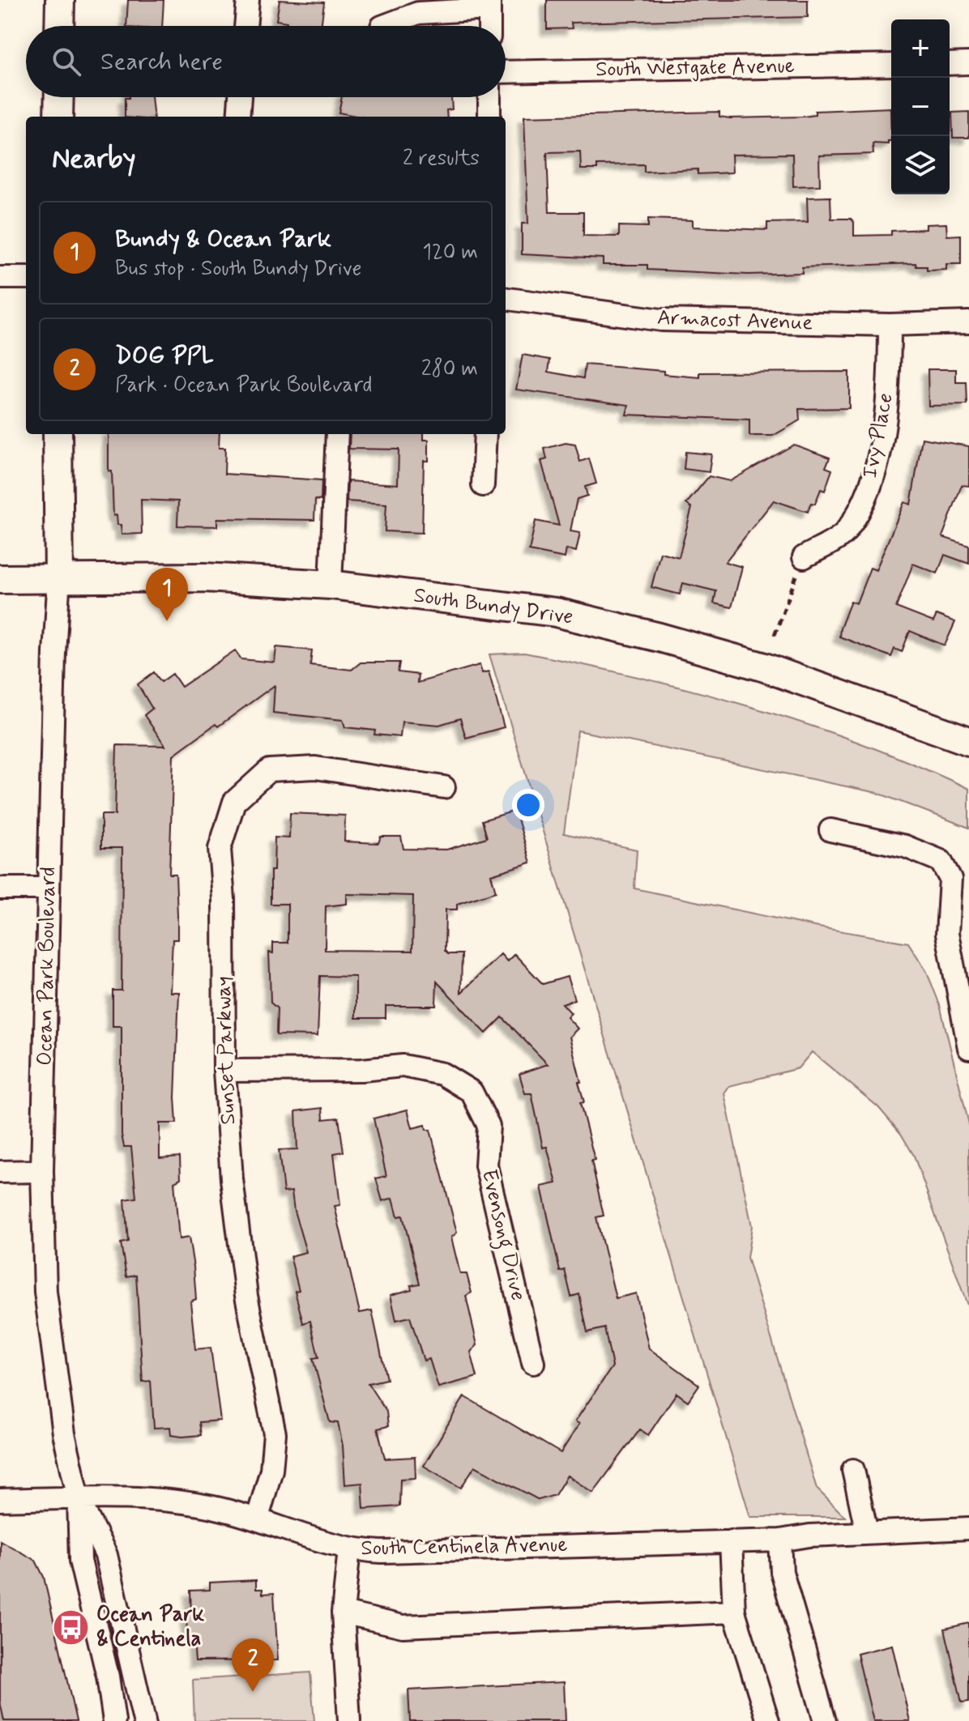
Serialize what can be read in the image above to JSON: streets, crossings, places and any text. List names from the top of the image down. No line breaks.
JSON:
{"streets":{"main road":["South Bundy Drive","Ocean Park Boulevard"],"street":["South Westgate Avenue","Armacost Avenue","Ivy Place","Sunset Parkway","Evensong Drive","South Centinela Avenue"]},"crossings":[["Armacost Avenue","Ivy Place"],["South Bundy Drive","Ocean Park Boulevard"],["Ocean Park Boulevard","South Centinela Avenue"],["Sunset Parkway","Evensong Drive"],["Sunset Parkway","South Centinela Avenue"]],"places":{"bus stop":["Ocean Park & Centinela"]},"page":{"map_buttons":["+","−"],"search":"Search here","heading":["Nearby","2 results"],"list":[{"mark":"1","name":"Bundy & Ocean Park","note":"Bus stop · South Bundy Drive","value":"120 m"},{"mark":"2","name":"DOG PPL","note":"Park · Ocean Park Boulevard","value":"280 m"}],"pins":["1","2"]}}
